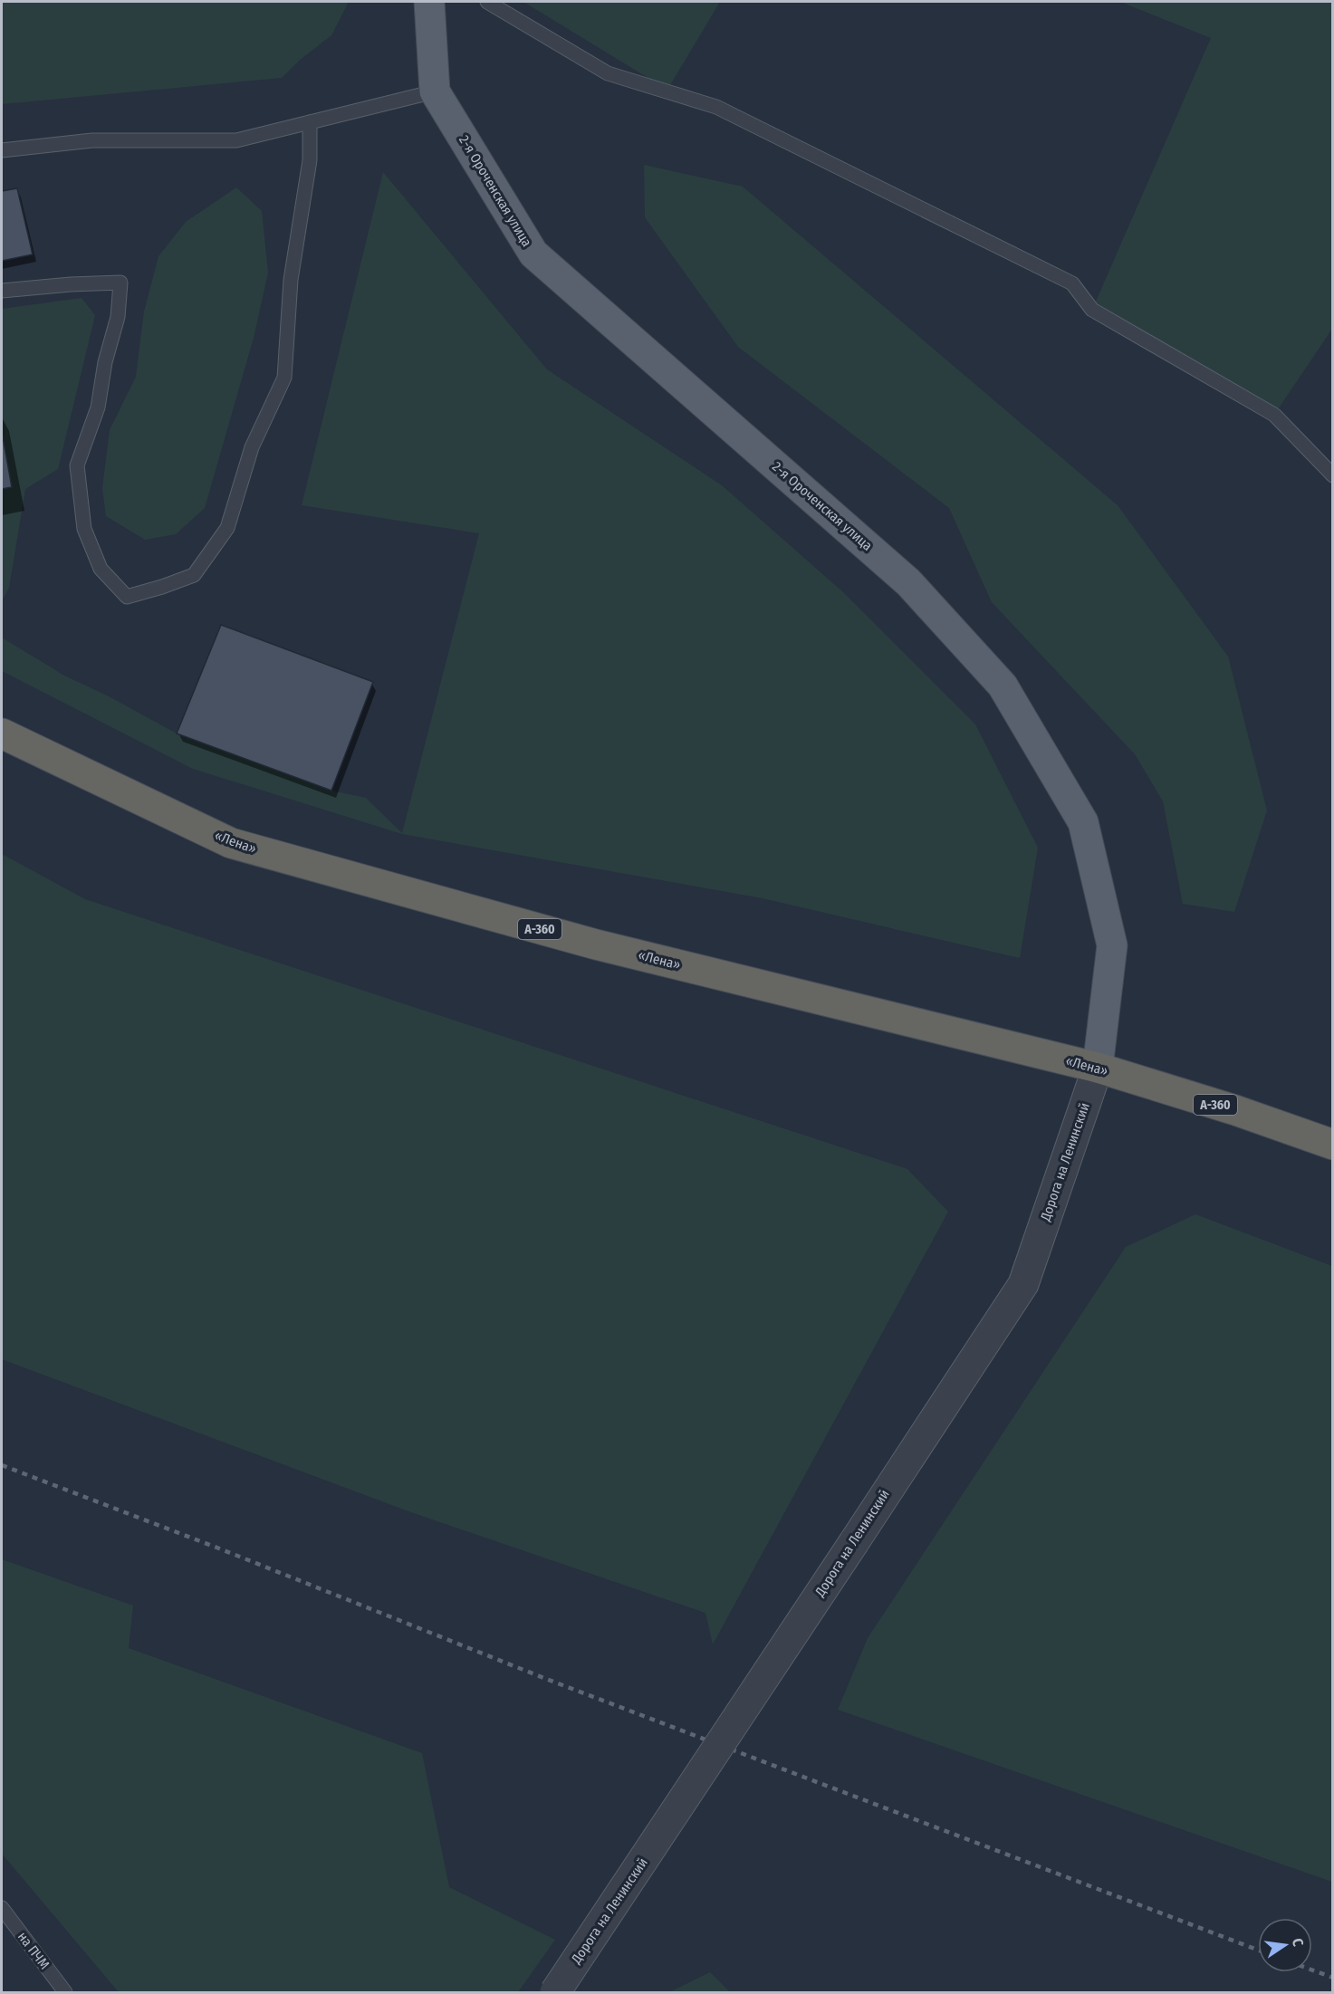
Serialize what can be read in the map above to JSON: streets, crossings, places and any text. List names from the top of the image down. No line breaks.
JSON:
{"streets":{"highway":["«Лена»","А-360"],"main road":["2-я Ороченская улица"],"street":["Дорога на Ленинский"],"lane":["на ПЧМ"]},"crossings":[["2-я Ороченская улица","«Лена»"],["2-я Ороченская улица","Дорога на Ленинский"],["«Лена»","Дорога на Ленинский"]],"north":"right"}
